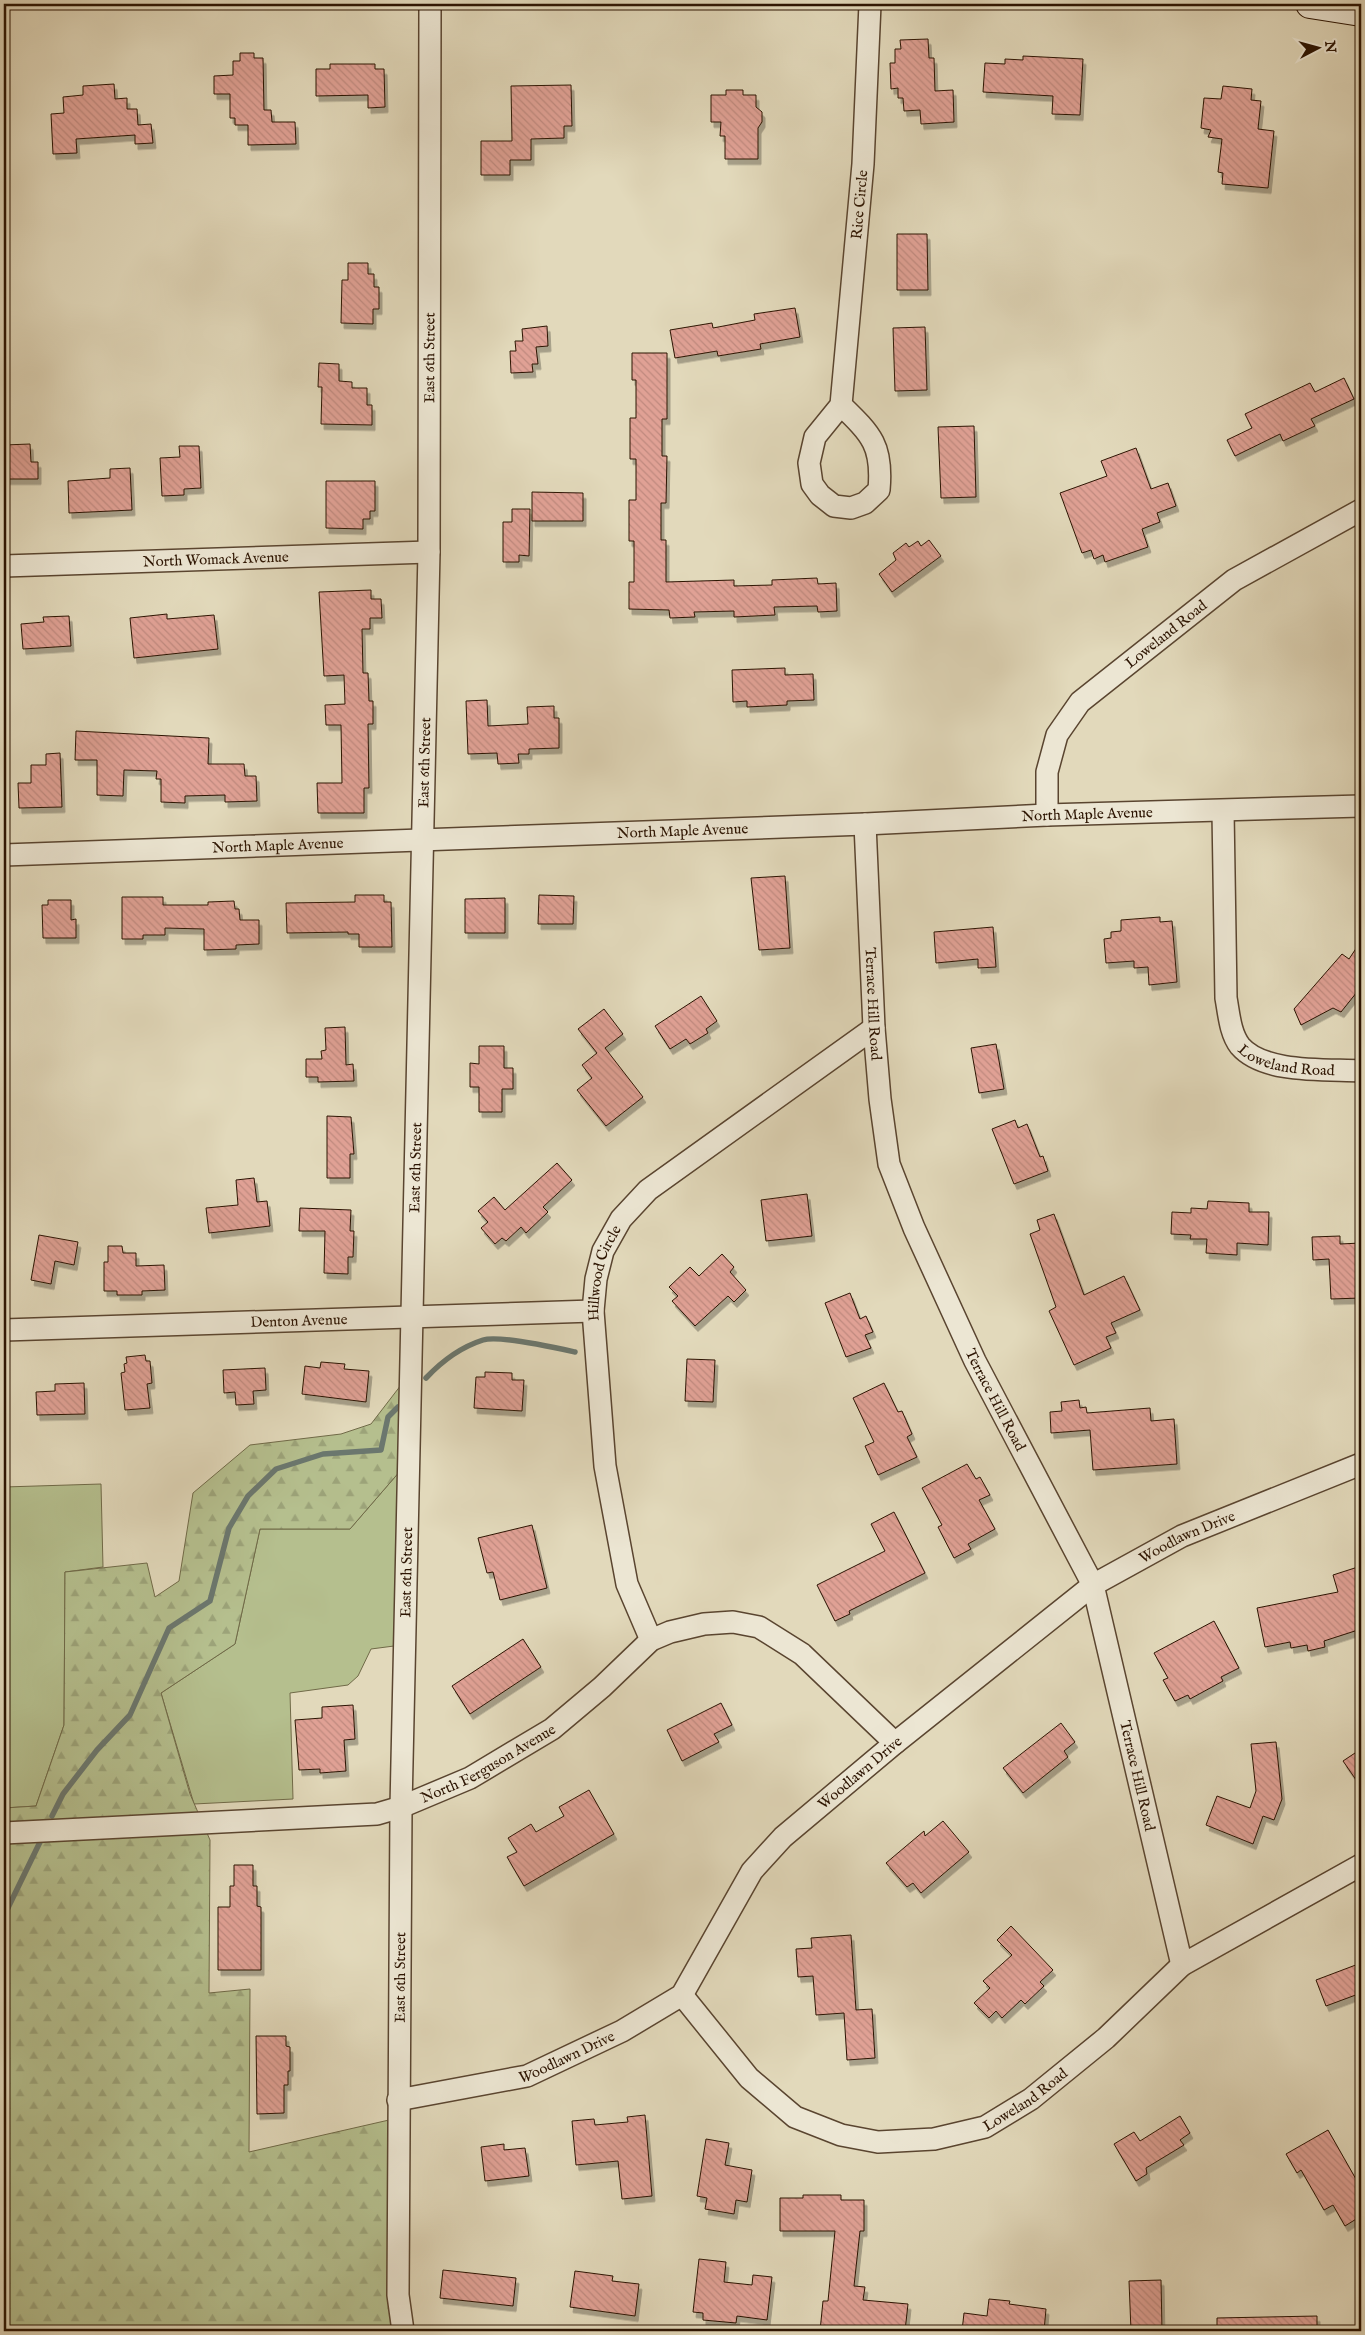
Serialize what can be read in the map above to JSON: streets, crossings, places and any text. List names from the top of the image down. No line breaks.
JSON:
{"streets":{"street":["Rice Circle","East 6th Street","North Womack Avenue","Loweland Road","North Maple Avenue","Terrace Hill Road","Hillwood Circle","Denton Avenue","Woodlawn Drive","North Ferguson Avenue"]},"crossings":[["East 6th Street","North Womack Avenue"],["East 6th Street","North Maple Avenue"],["East 6th Street","Denton Avenue"],["East 6th Street","Woodlawn Drive"],["East 6th Street","North Ferguson Avenue"],["Loweland Road","North Maple Avenue"],["Loweland Road","Terrace Hill Road"],["Loweland Road","Woodlawn Drive"],["North Maple Avenue","Terrace Hill Road"],["Terrace Hill Road","Hillwood Circle"],["Terrace Hill Road","Woodlawn Drive"],["Hillwood Circle","Denton Avenue"],["Hillwood Circle","North Ferguson Avenue"],["Woodlawn Drive","North Ferguson Avenue"]],"north":"right"}
